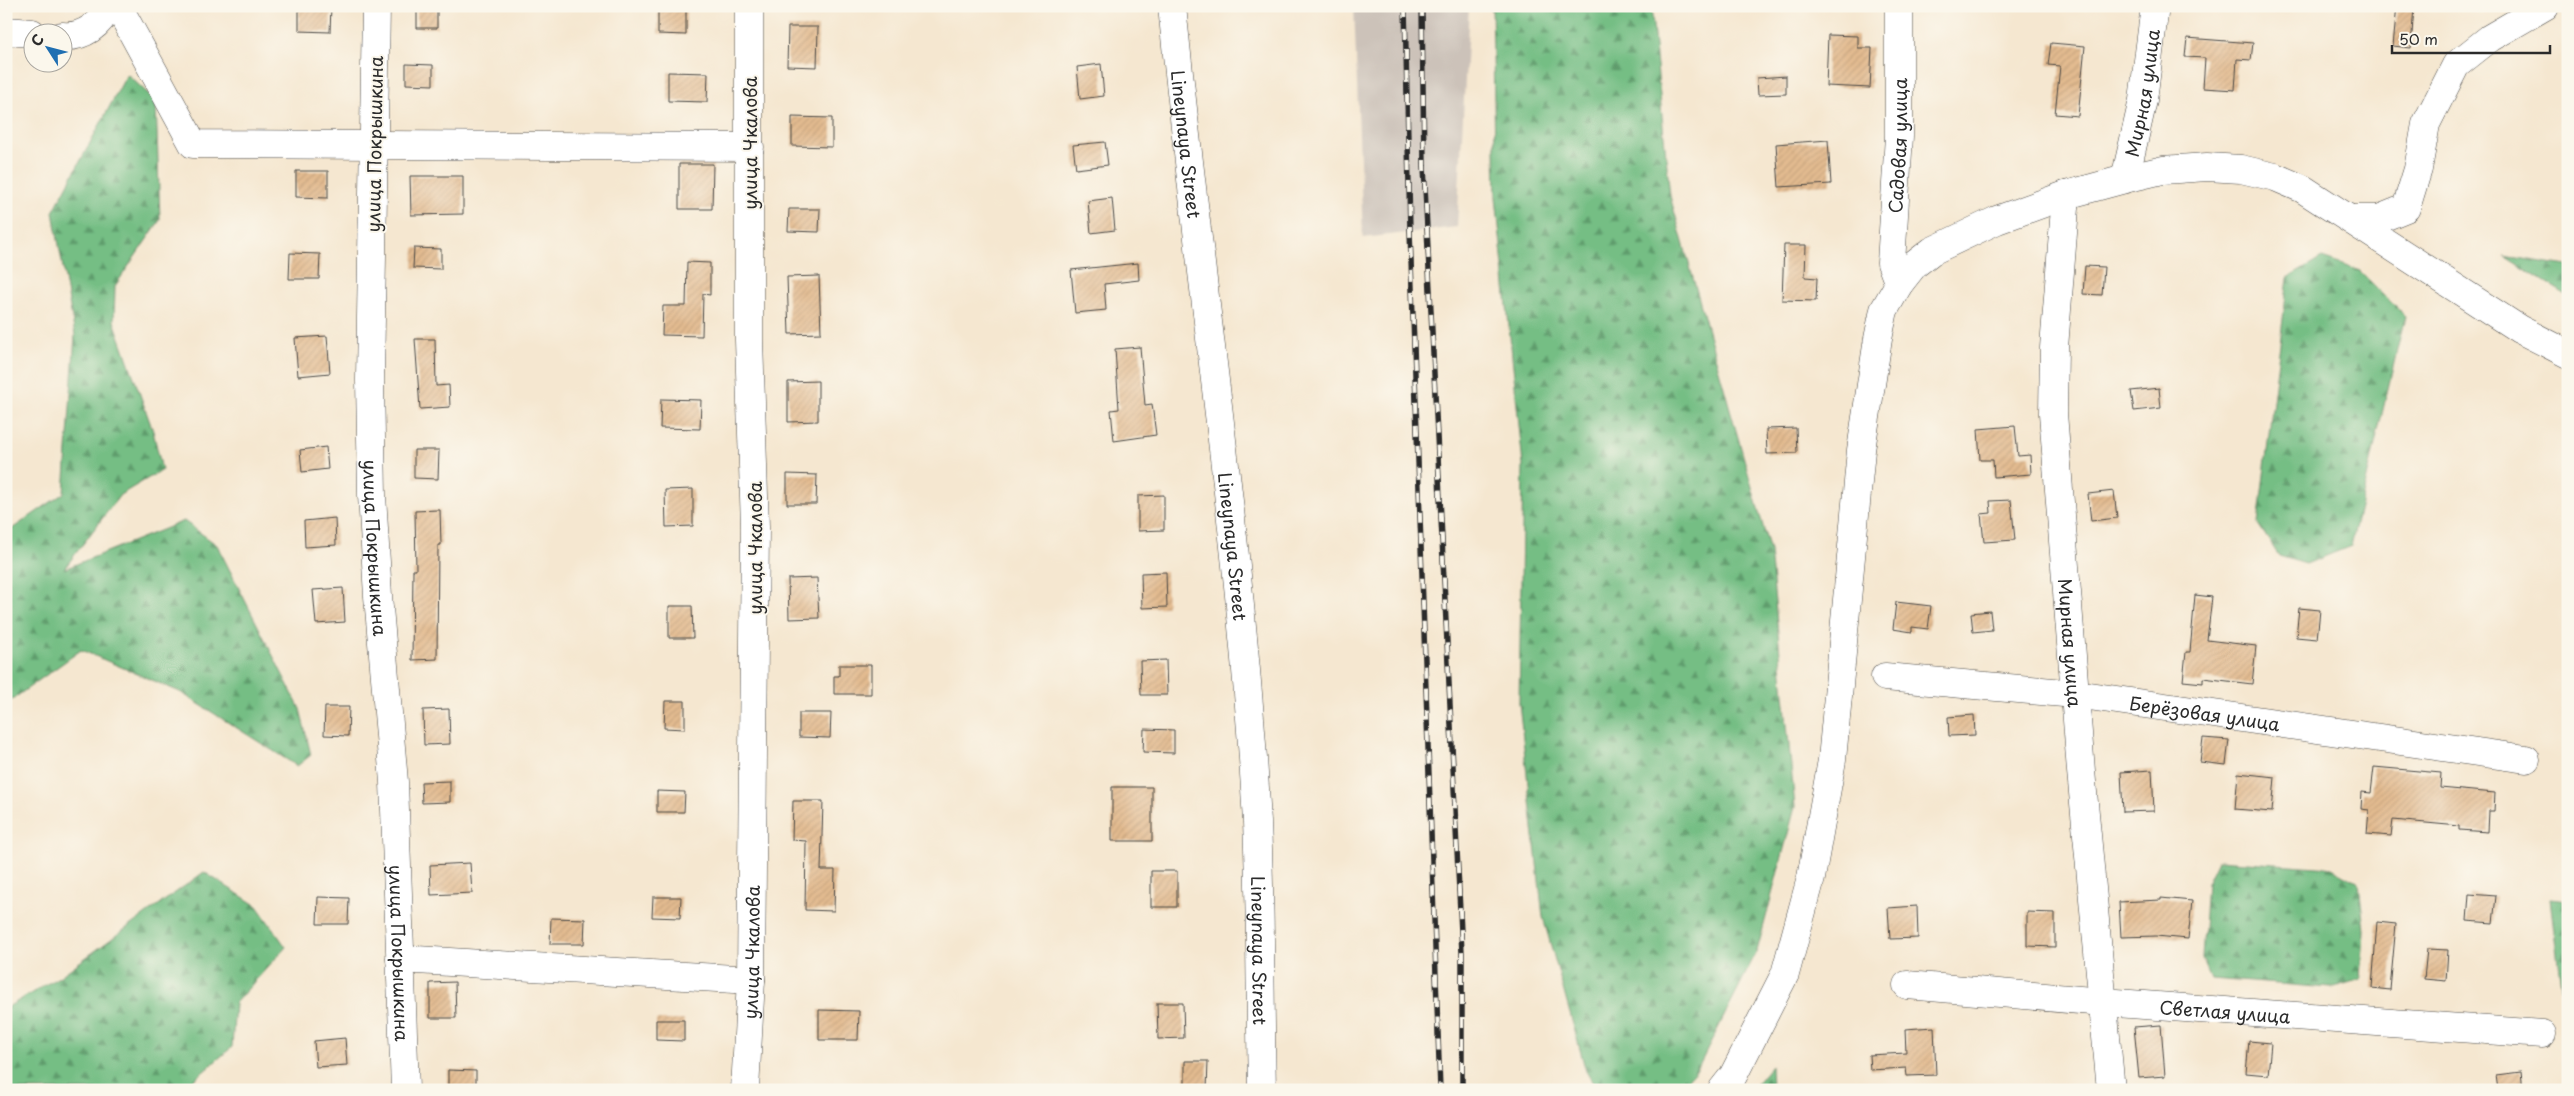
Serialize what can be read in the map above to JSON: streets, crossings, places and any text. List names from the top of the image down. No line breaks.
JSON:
{"streets":{"street":["Мирная улица","улица Чкалова","улица Покрышкина","Lineynaya Street","Садовая улица","Берёзовая улица","Светлая улица"]},"crossings":[["Мирная улица","Берёзовая улица"],["Мирная улица","Светлая улица"]],"scale_bar":"50 m","north":"top left"}
